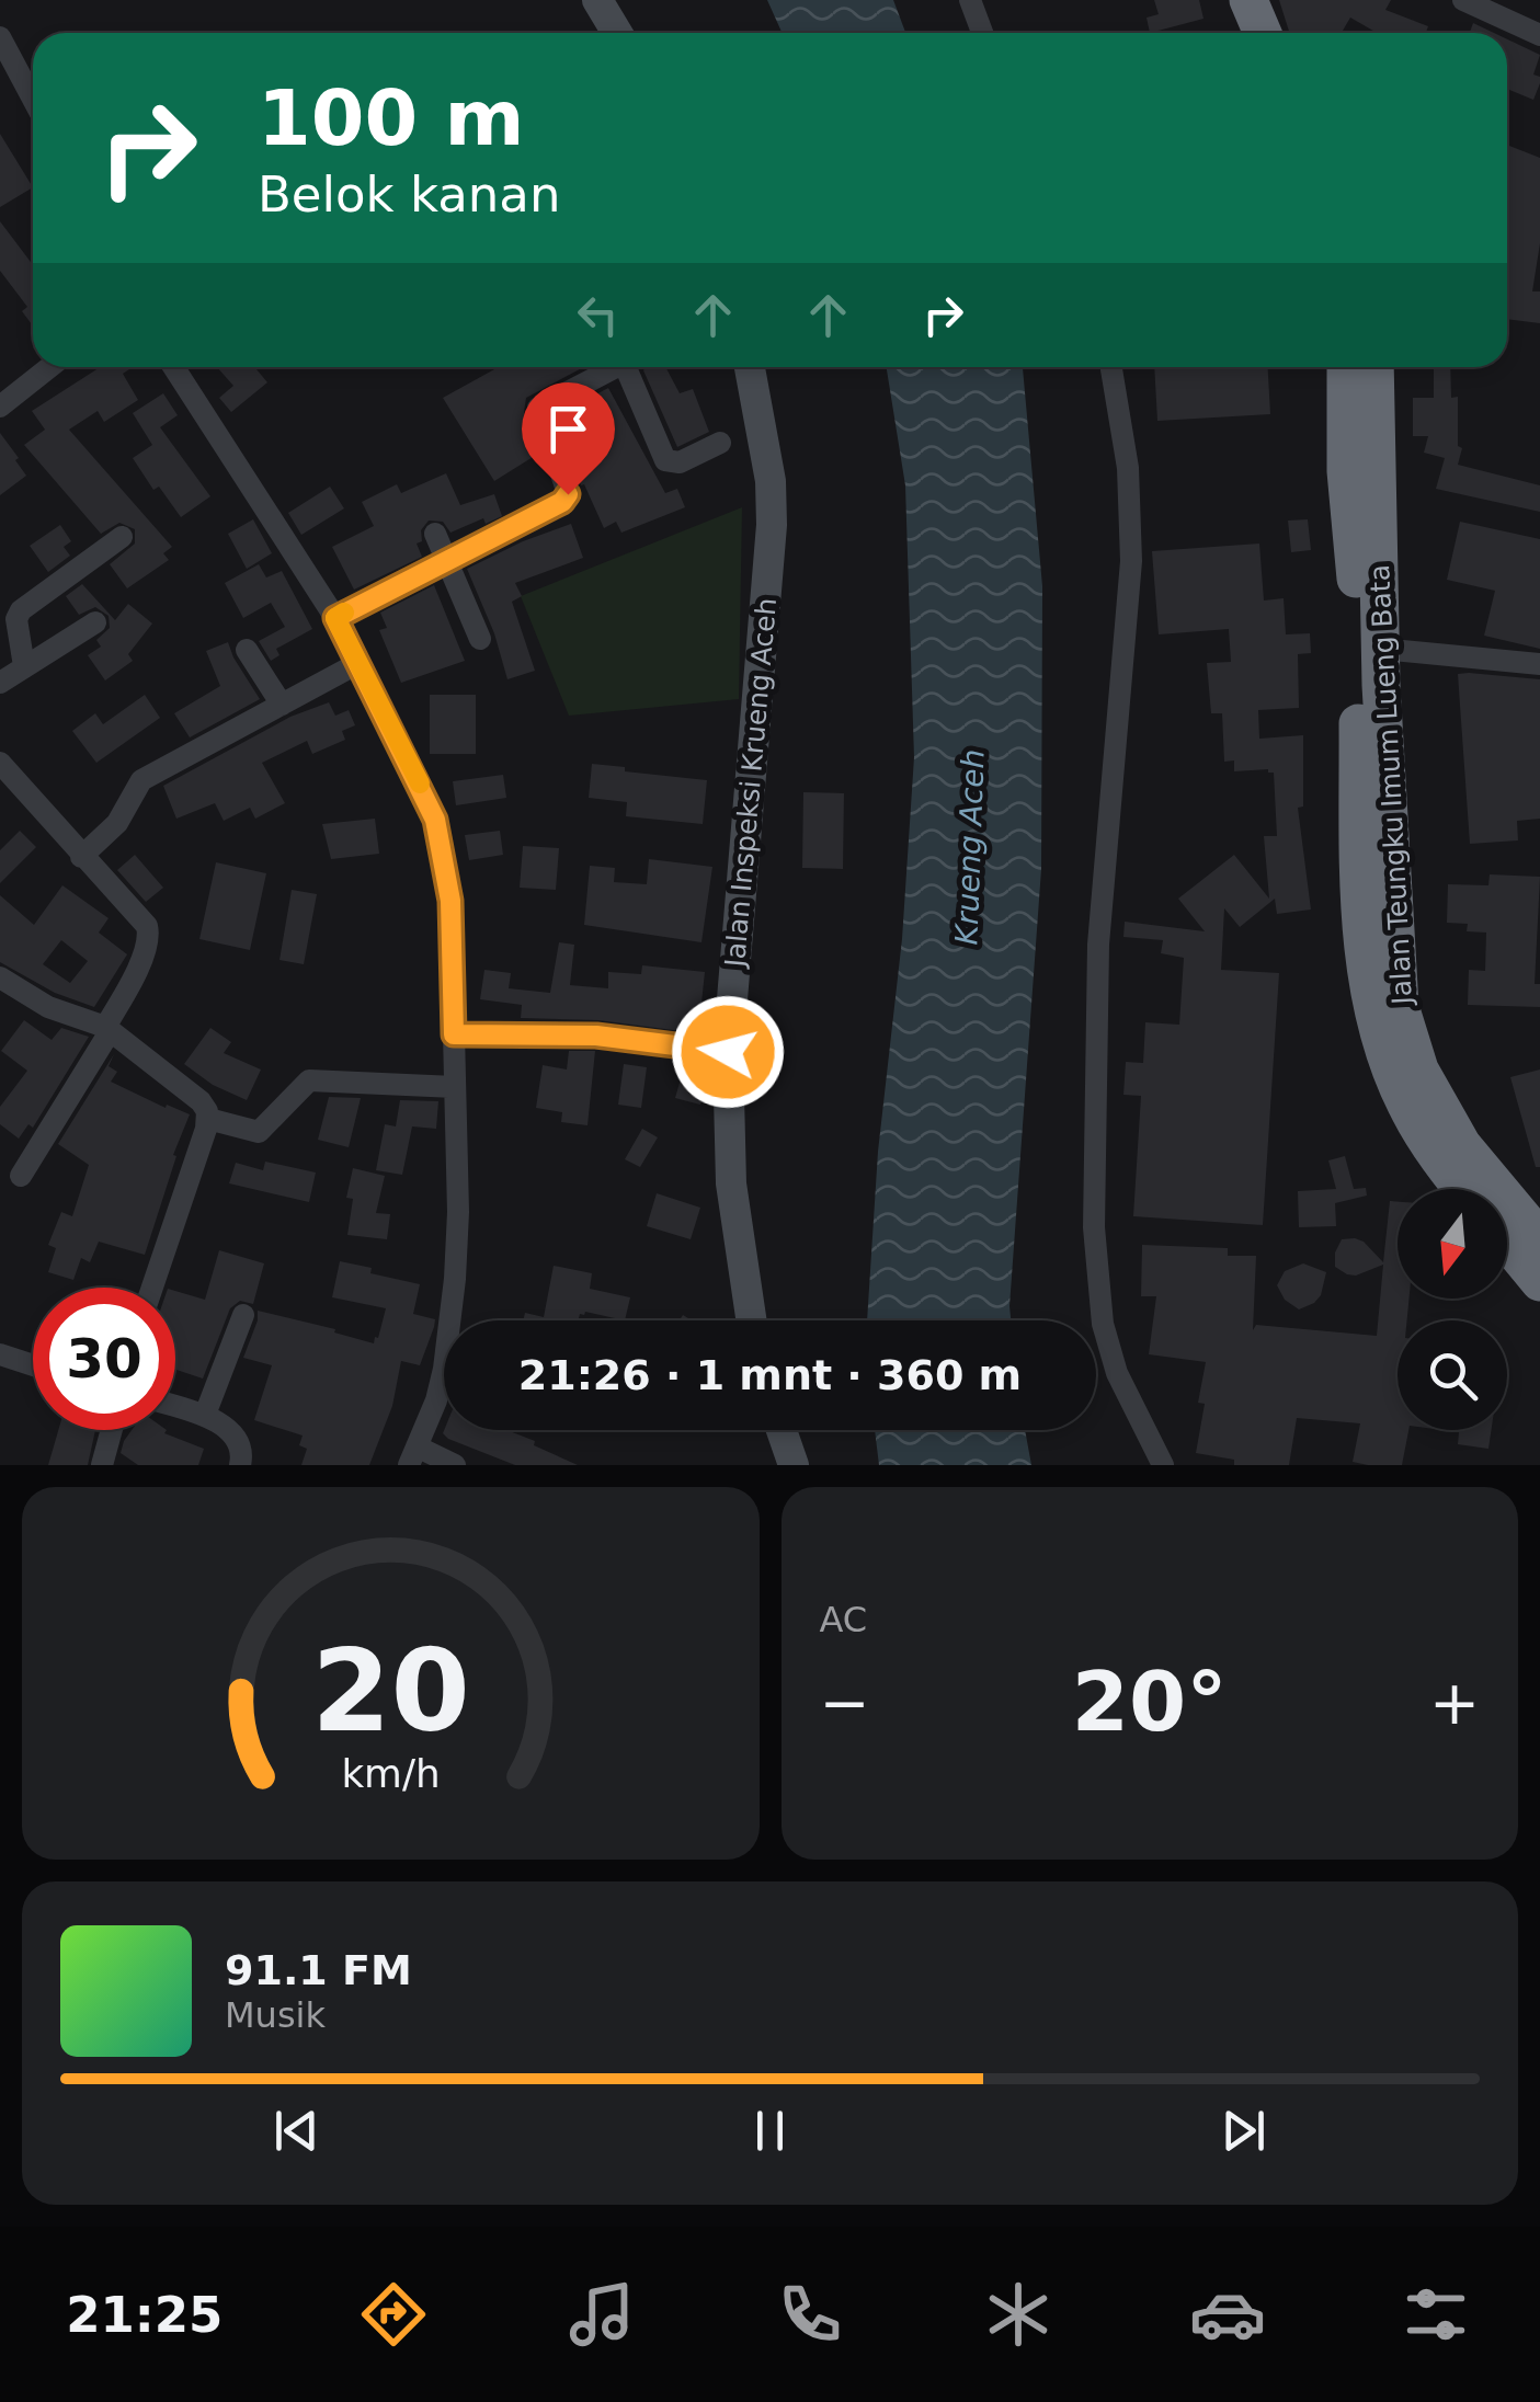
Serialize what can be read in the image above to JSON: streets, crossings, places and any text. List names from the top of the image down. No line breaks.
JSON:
{"streets":{"highway":["Jalan Teungku Imum Lueng Bata"],"street":["Jalan Inspeksi Krueng Aceh"]},"water":["Krueng Aceh"],"north":"bottom","page":{"turn":["100 m","Belok kanan"],"limit":"30","trip":"21:26 · 1 mnt · 360 m","tile":"AC","heat":["−","20°","+"],"song":["91.1 FM","Musik"],"tabs":"21:25","gauge":["20","km/h"]}}
